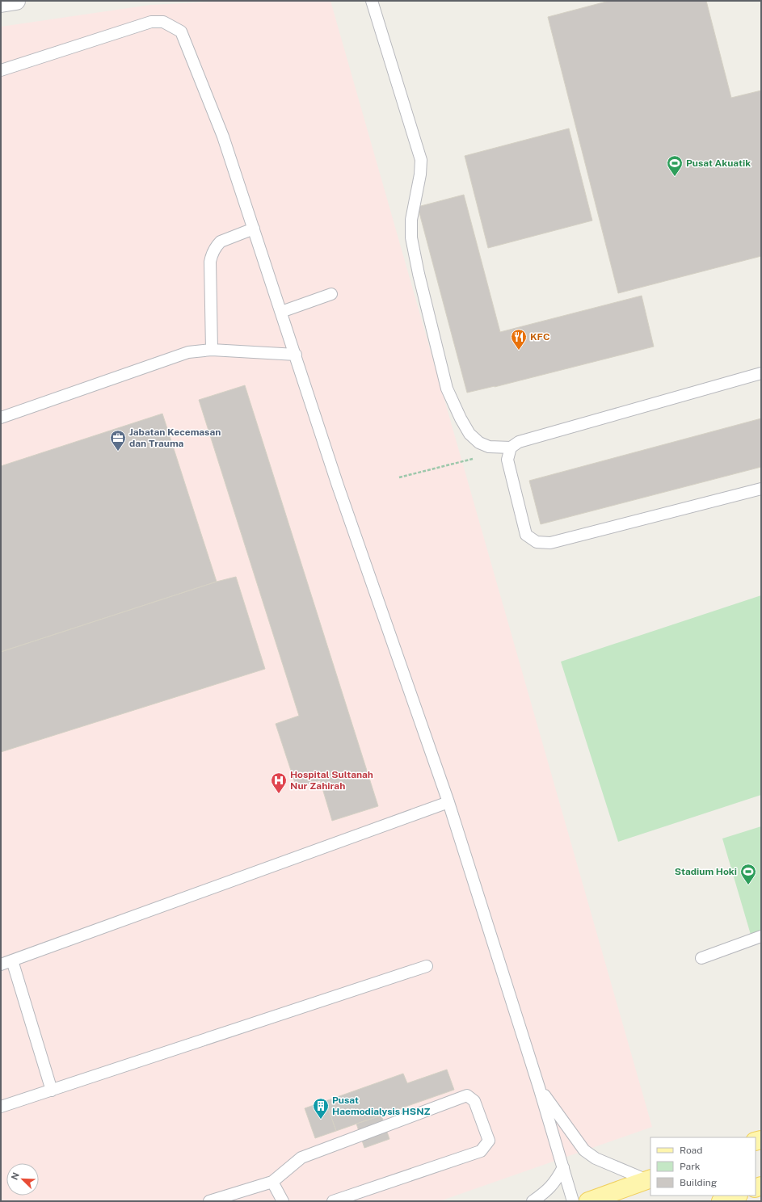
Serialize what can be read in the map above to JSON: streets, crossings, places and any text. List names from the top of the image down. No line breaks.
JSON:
{"places":{"sports":["Pusat Akuatik","Stadium Hoki"],"restaurant":["KFC"],"office":["Jabatan Kecemasan dan Trauma"],"hospital":["Hospital Sultanah Nur Zahirah"],"building":["Pusat Haemodialysis HSNZ"]},"legend":["Road","Park","Building"],"north":"top left"}
